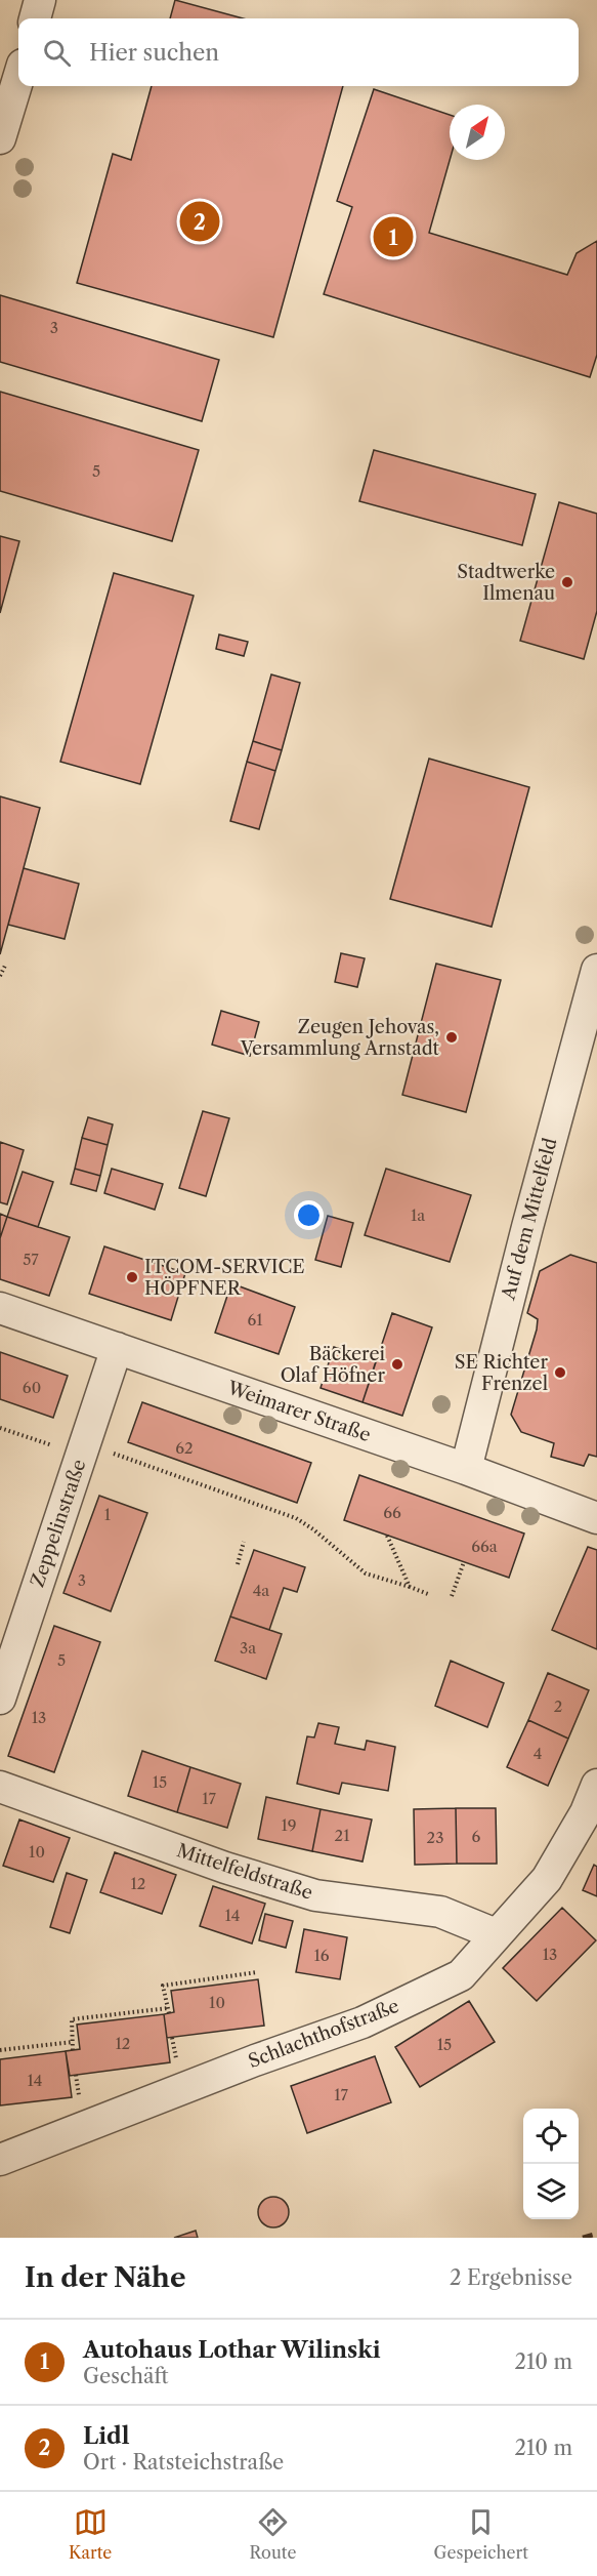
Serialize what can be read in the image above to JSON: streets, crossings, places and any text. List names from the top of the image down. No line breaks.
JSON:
{"streets":{"street":["Auf dem Mittelfeld","Weimarer Straße","Zeppelinstraße","Mittelfeldstraße","Schlachthofstraße"]},"crossings":[["Auf dem Mittelfeld","Weimarer Straße"],["Weimarer Straße","Zeppelinstraße"],["Mittelfeldstraße","Schlachthofstraße"]],"places":["Stadtwerke Ilmenau","Zeugen Jehovas, Versammlung Arnstadt","ITCOM-SERVICE HÖPFNER","Bäckerei Olaf Höfner","SE Richter Frenzel"],"house_numbers":["3","5","1a","57","61","60","62","66","1","66a","3","4a","3a","5","2","13","4","15","17","19","21","6","23","10","12","14","13","16","10","12","15","14","17"],"north":"top right","page":{"search":"Hier suchen","pins":["2","1"],"heading":["In der Nähe","2 Ergebnisse"],"list":[{"mark":"1","name":"Autohaus Lothar Wilinski","note":"Geschäft","value":"210 m"},{"mark":"2","name":"Lidl","note":"Ort · Ratsteichstraße","value":"210 m"}],"nav":["Karte","Route","Gespeichert"]}}
